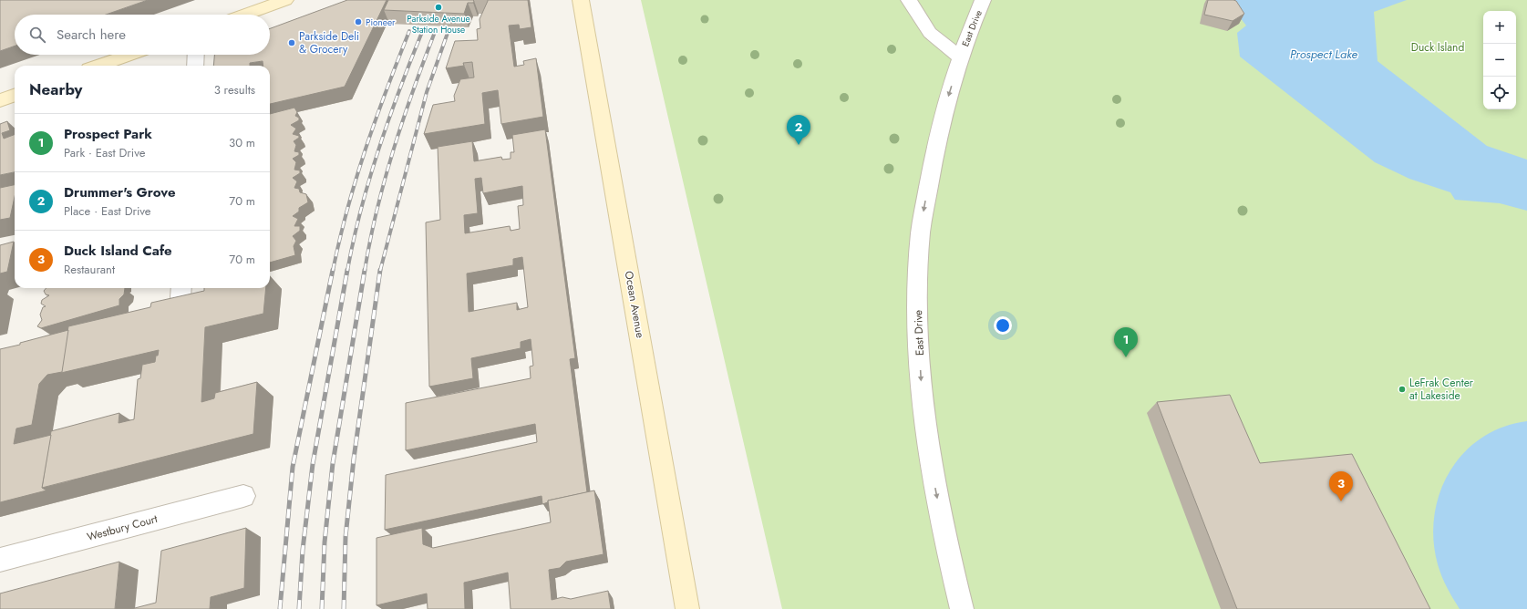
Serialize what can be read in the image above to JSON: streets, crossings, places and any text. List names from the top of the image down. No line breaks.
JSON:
{"streets":{"main road":["Ocean Avenue"],"street":["East Drive","Westbury Court"]},"one_way":["East Drive"],"water":["Prospect Lake"],"parks":["Duck Island"],"places":["Parkside Avenue Station House","Pioneer","Parkside Deli & Grocery","LeFrak Center at Lakeside"],"page":{"map_buttons":["+","−"],"search":"Search here","heading":["Nearby","3 results"],"list":[{"mark":"1","name":"Prospect Park","note":"Park · East Drive","value":"30 m"},{"mark":"2","name":"Drummer's Grove","note":"Place · East Drive","value":"70 m"},{"mark":"3","name":"Duck Island Cafe","note":"Restaurant","value":"70 m"}],"pins":["2","1","3"]}}
